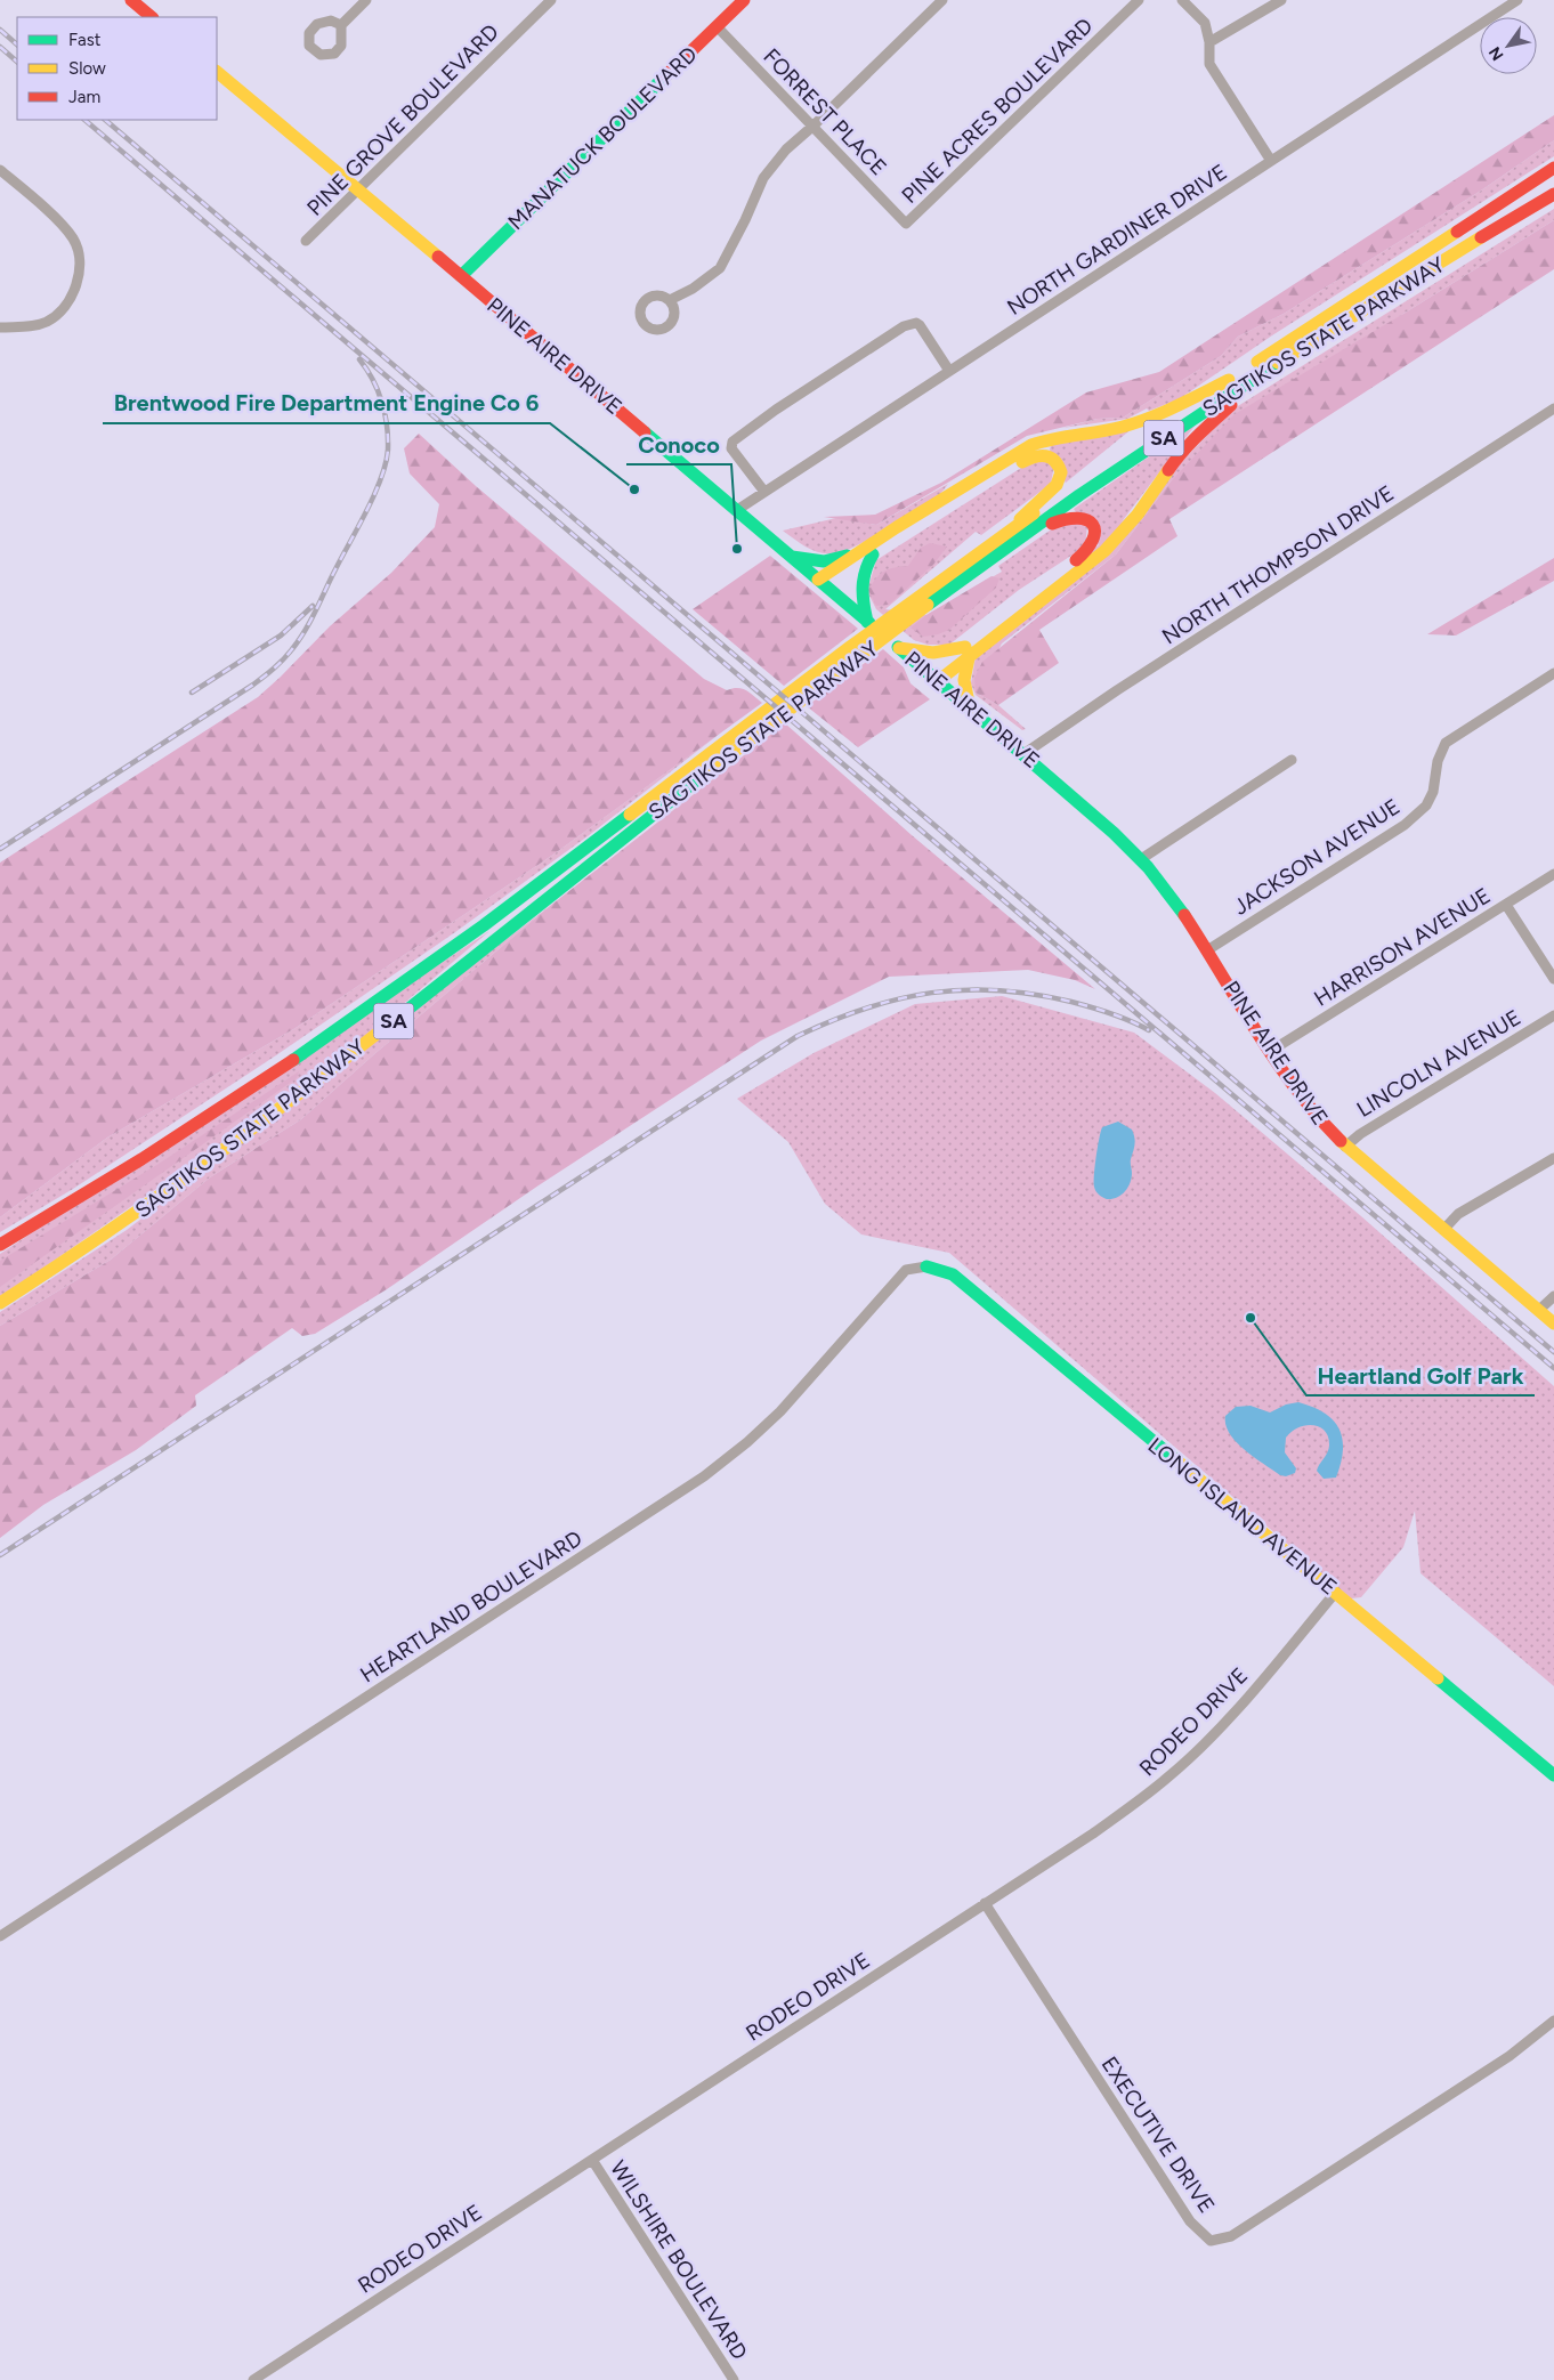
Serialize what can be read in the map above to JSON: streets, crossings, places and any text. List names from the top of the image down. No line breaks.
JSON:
{"streets":{"main road":["MANATUCK BOULEVARD","SAGTIKOS STATE PARKWAY","PINE AIRE DRIVE","SA","LONG ISLAND AVENUE"],"street":["PINE ACRES BOULEVARD","FORREST PLACE","PINE GROVE BOULEVARD","NORTH GARDINER DRIVE","NORTH THOMPSON DRIVE","JACKSON AVENUE","HARRISON AVENUE","LINCOLN AVENUE","HEARTLAND BOULEVARD","RODEO DRIVE","EXECUTIVE DRIVE","WILSHIRE BOULEVARD"]},"crossings":[["PINE ACRES BOULEVARD","FORREST PLACE"],["FORREST PLACE","MANATUCK BOULEVARD"],["PINE GROVE BOULEVARD","PINE AIRE DRIVE"],["MANATUCK BOULEVARD","PINE AIRE DRIVE"],["NORTH GARDINER DRIVE","PINE AIRE DRIVE"],["PINE AIRE DRIVE","NORTH THOMPSON DRIVE"],["PINE AIRE DRIVE","JACKSON AVENUE"],["PINE AIRE DRIVE","HARRISON AVENUE"],["PINE AIRE DRIVE","LINCOLN AVENUE"],["LONG ISLAND AVENUE","HEARTLAND BOULEVARD"],["LONG ISLAND AVENUE","RODEO DRIVE"],["RODEO DRIVE","EXECUTIVE DRIVE"],["RODEO DRIVE","WILSHIRE BOULEVARD"]],"places":["Brentwood Fire Department Engine Co 6","Conoco","Heartland Golf Park"],"legend":["Fast","Slow","Jam"],"north":"bottom left"}
